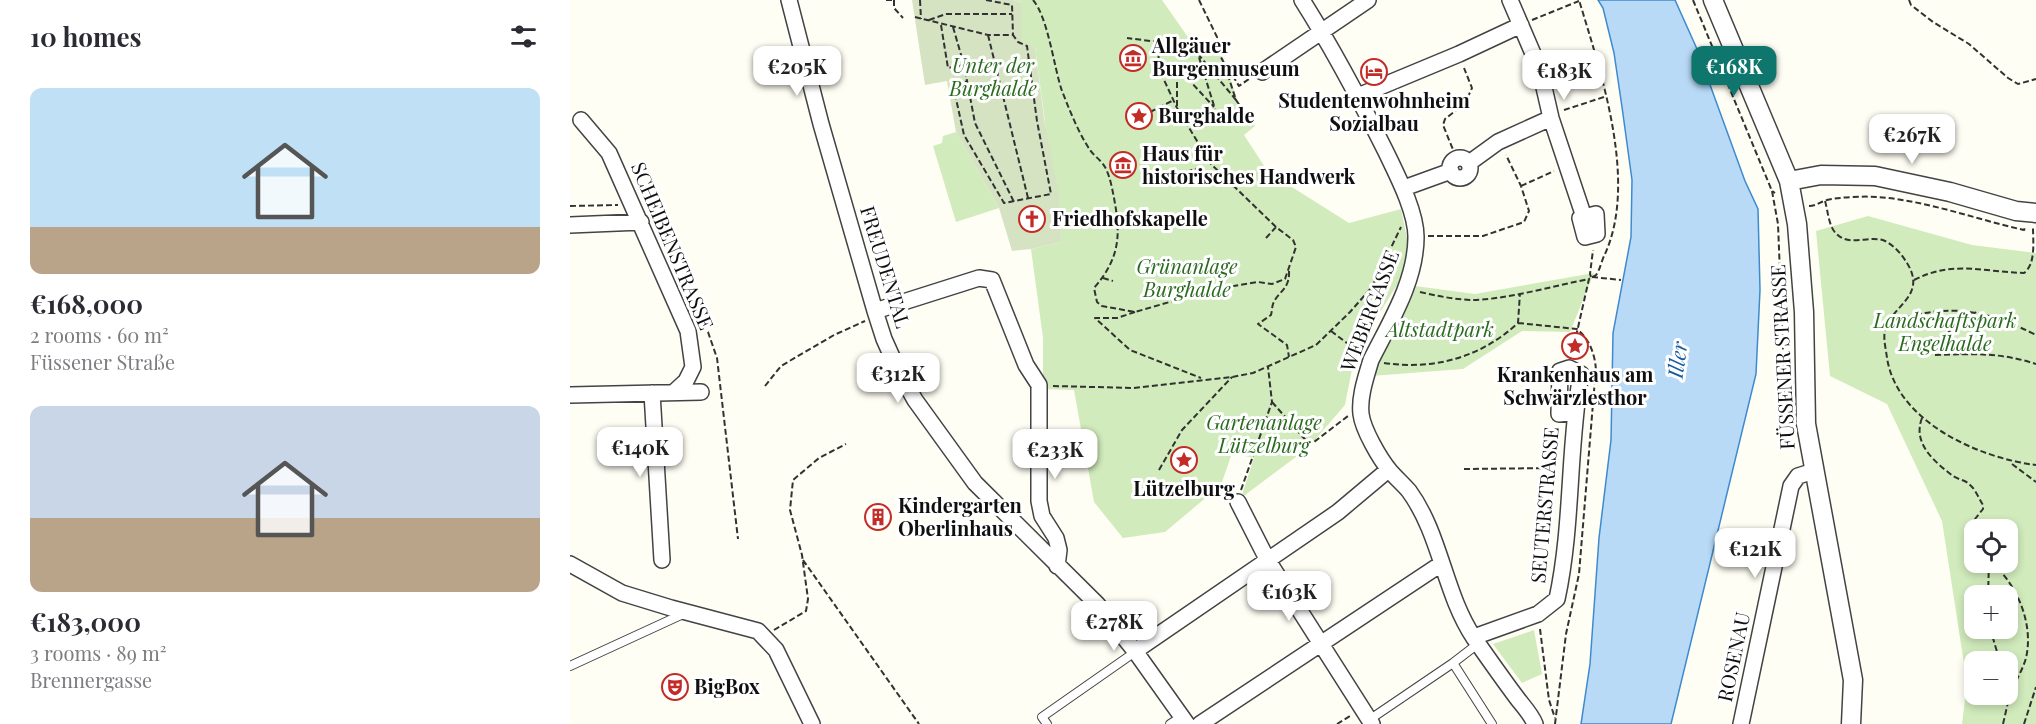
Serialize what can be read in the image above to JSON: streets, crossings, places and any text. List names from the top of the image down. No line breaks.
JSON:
{"streets":{"street":["SCHEIBENSTRASSE","FREUDENTAL","WEBERGASSE","FÜSSENER STRASSE","SEUTERSTRASSE","ROSENAU"]},"crossings":[["WEBERGASSE","SEUTERSTRASSE"],["FÜSSENER STRASSE","ROSENAU"]],"water":["Iller"],"parks":["Unter der Burghalde","Grünanlage Burghalde","Landschaftspark Engelhalde","Altstadtpark","Gartenanlage Lützelburg"],"places":{"museum":["Allgäuer Burgenmuseum","Haus für historisches Handwerk"],"hotel":["Studentenwohnheim Sozialbau"],"place":["Burghalde","Krankenhaus am Schwärzlesthor","Lützelburg"],"church":["Friedhofskapelle"],"building":["Kindergarten Oberlinhaus"],"theatre":["BigBox"]},"page":{"heading":"10 homes","price":["€205K","€168K","€183K","€267K","€312K","€140K","€233K","€121K","€163K","€278K"],"list":[{"name":"€168,000","note":"2 rooms · 60 m² · Füssener Straße"},{"name":"€183,000","note":"3 rooms · 89 m² · Brennergasse"}],"map_buttons":["+","−"]}}
